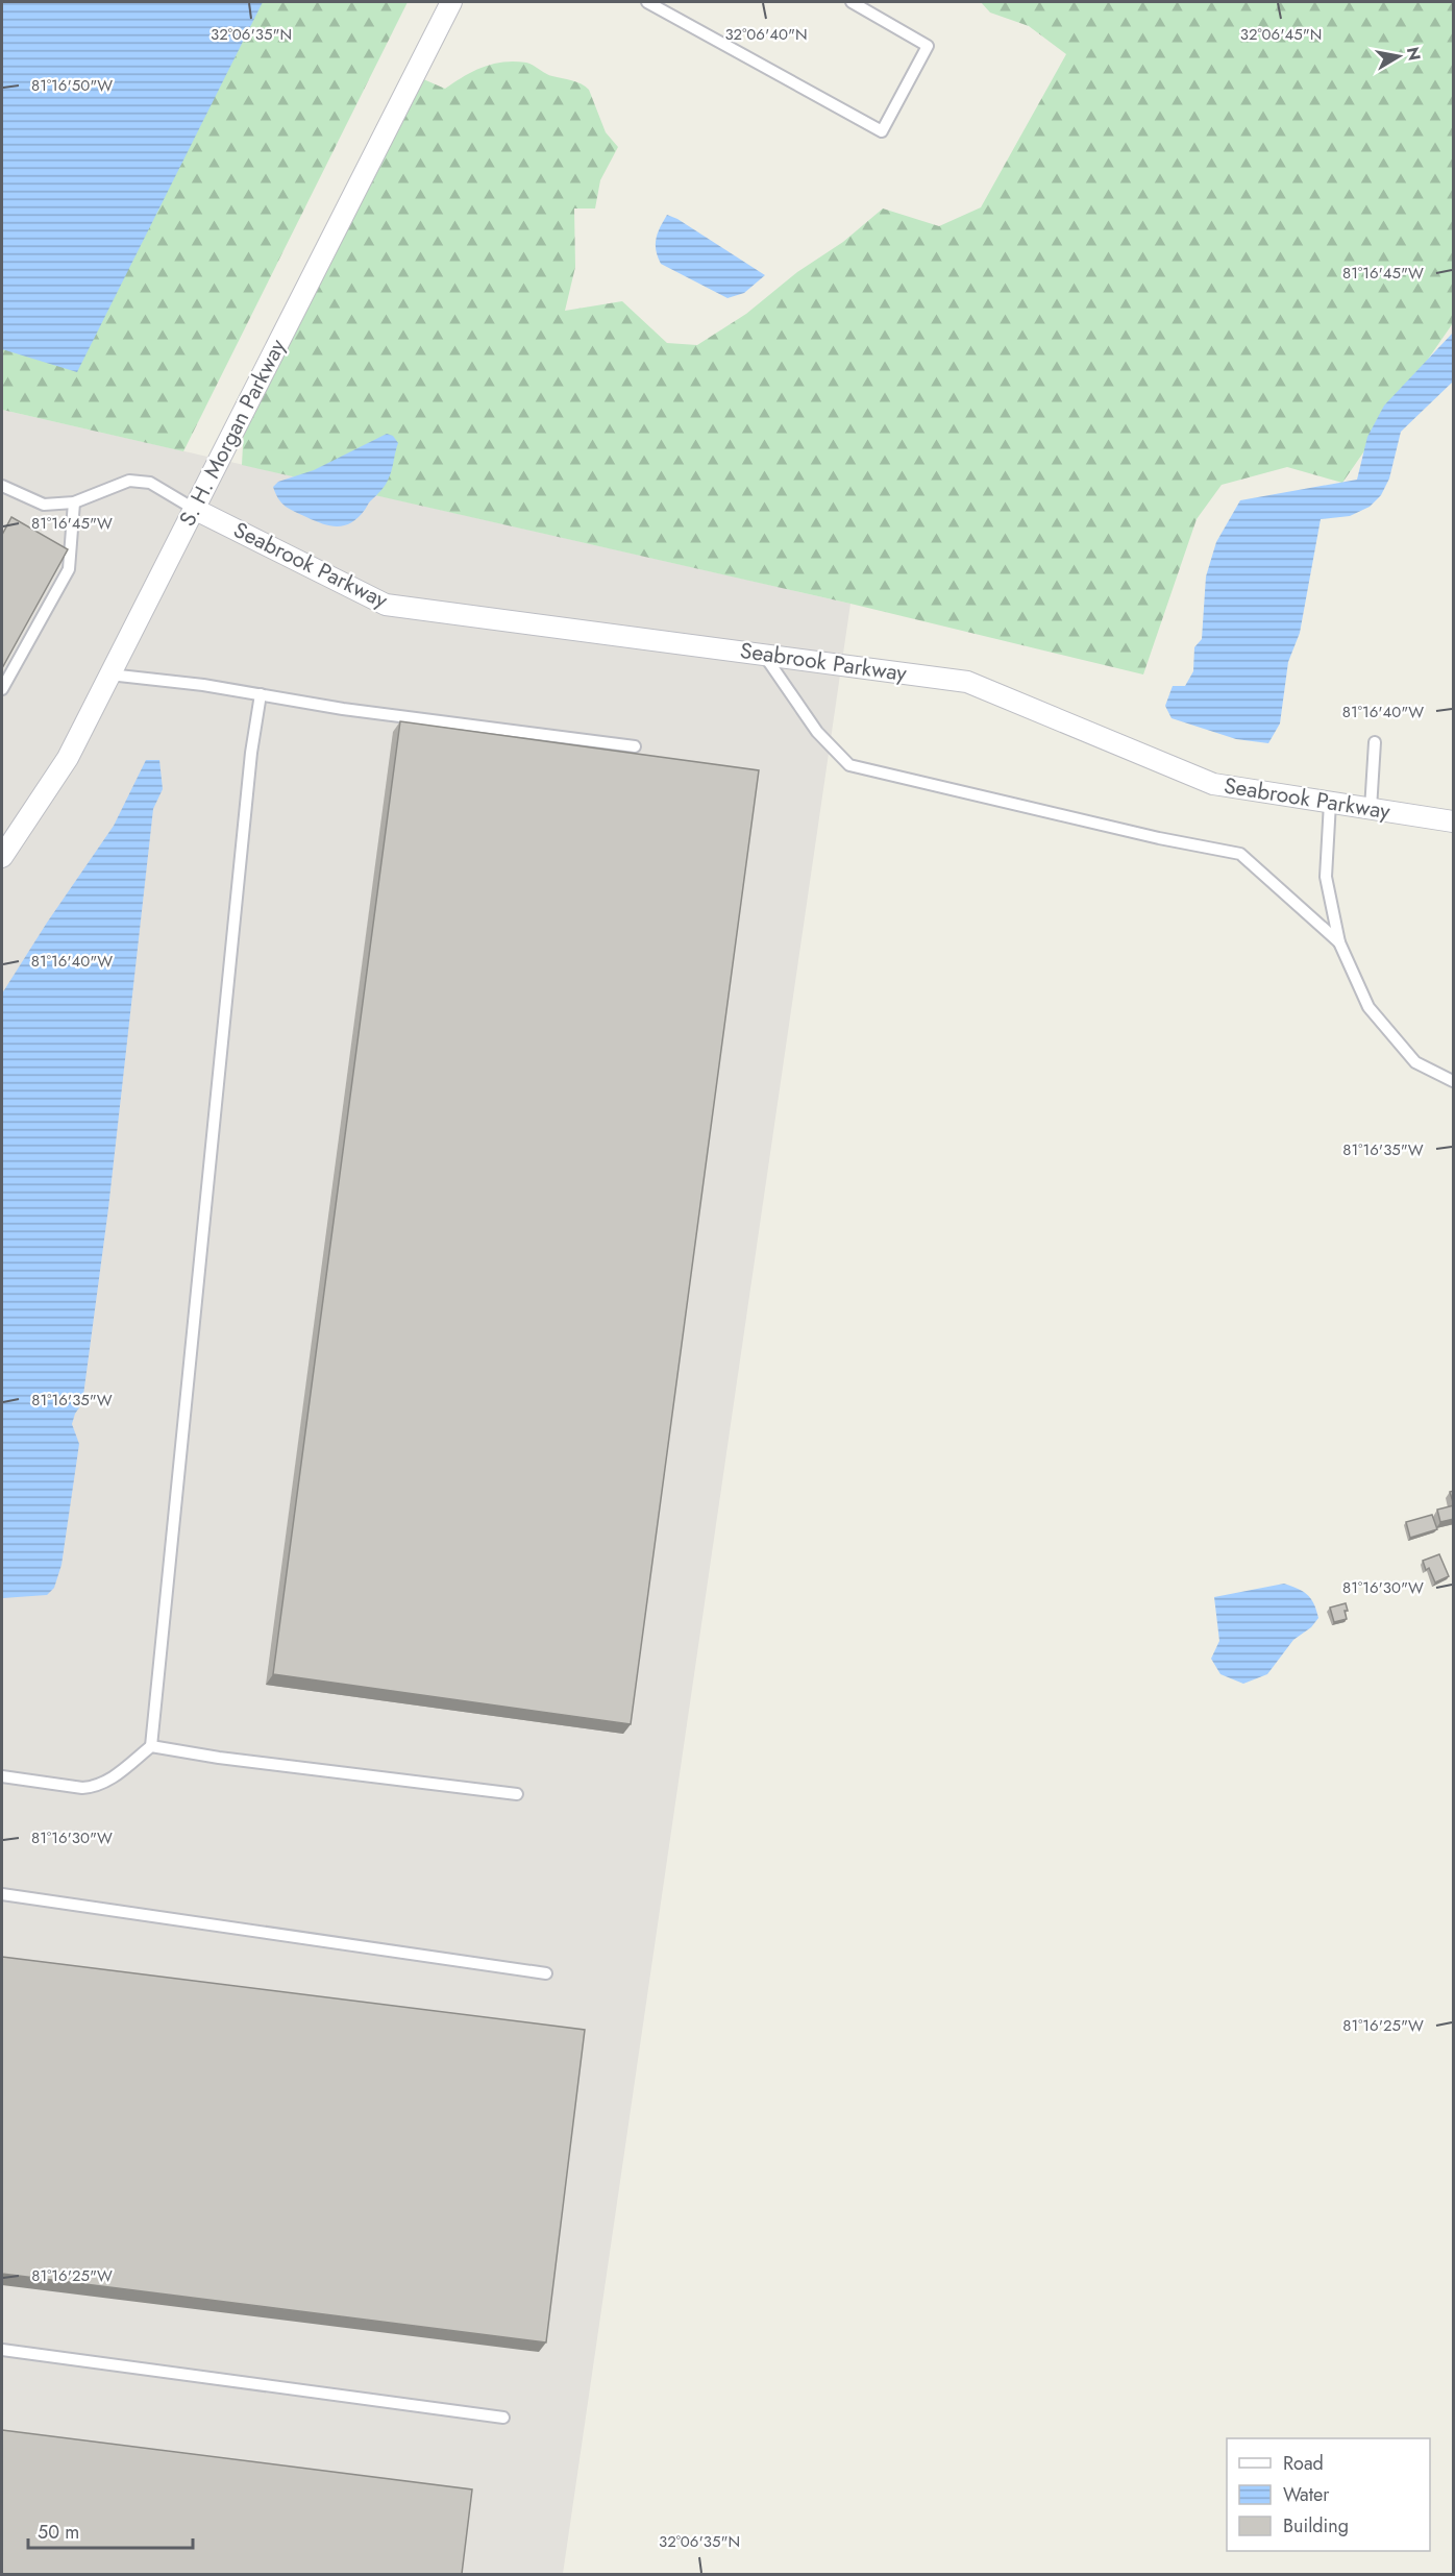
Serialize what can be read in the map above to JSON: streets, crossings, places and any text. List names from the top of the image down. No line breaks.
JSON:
{"streets":{"street":["S. H. Morgan Parkway","Seabrook Parkway"]},"crossings":[["S. H. Morgan Parkway","Seabrook Parkway"]],"legend":["Road","Water","Building"],"scale_bar":"50 m","north":"right","coordinates":["32°06'35\"N","32°06'40\"N","32°06'45\"N","81°16'50\"W","81°16'45\"W","81°16'40\"W","81°16'35\"W","81°16'30\"W","81°16'25\"W"]}
